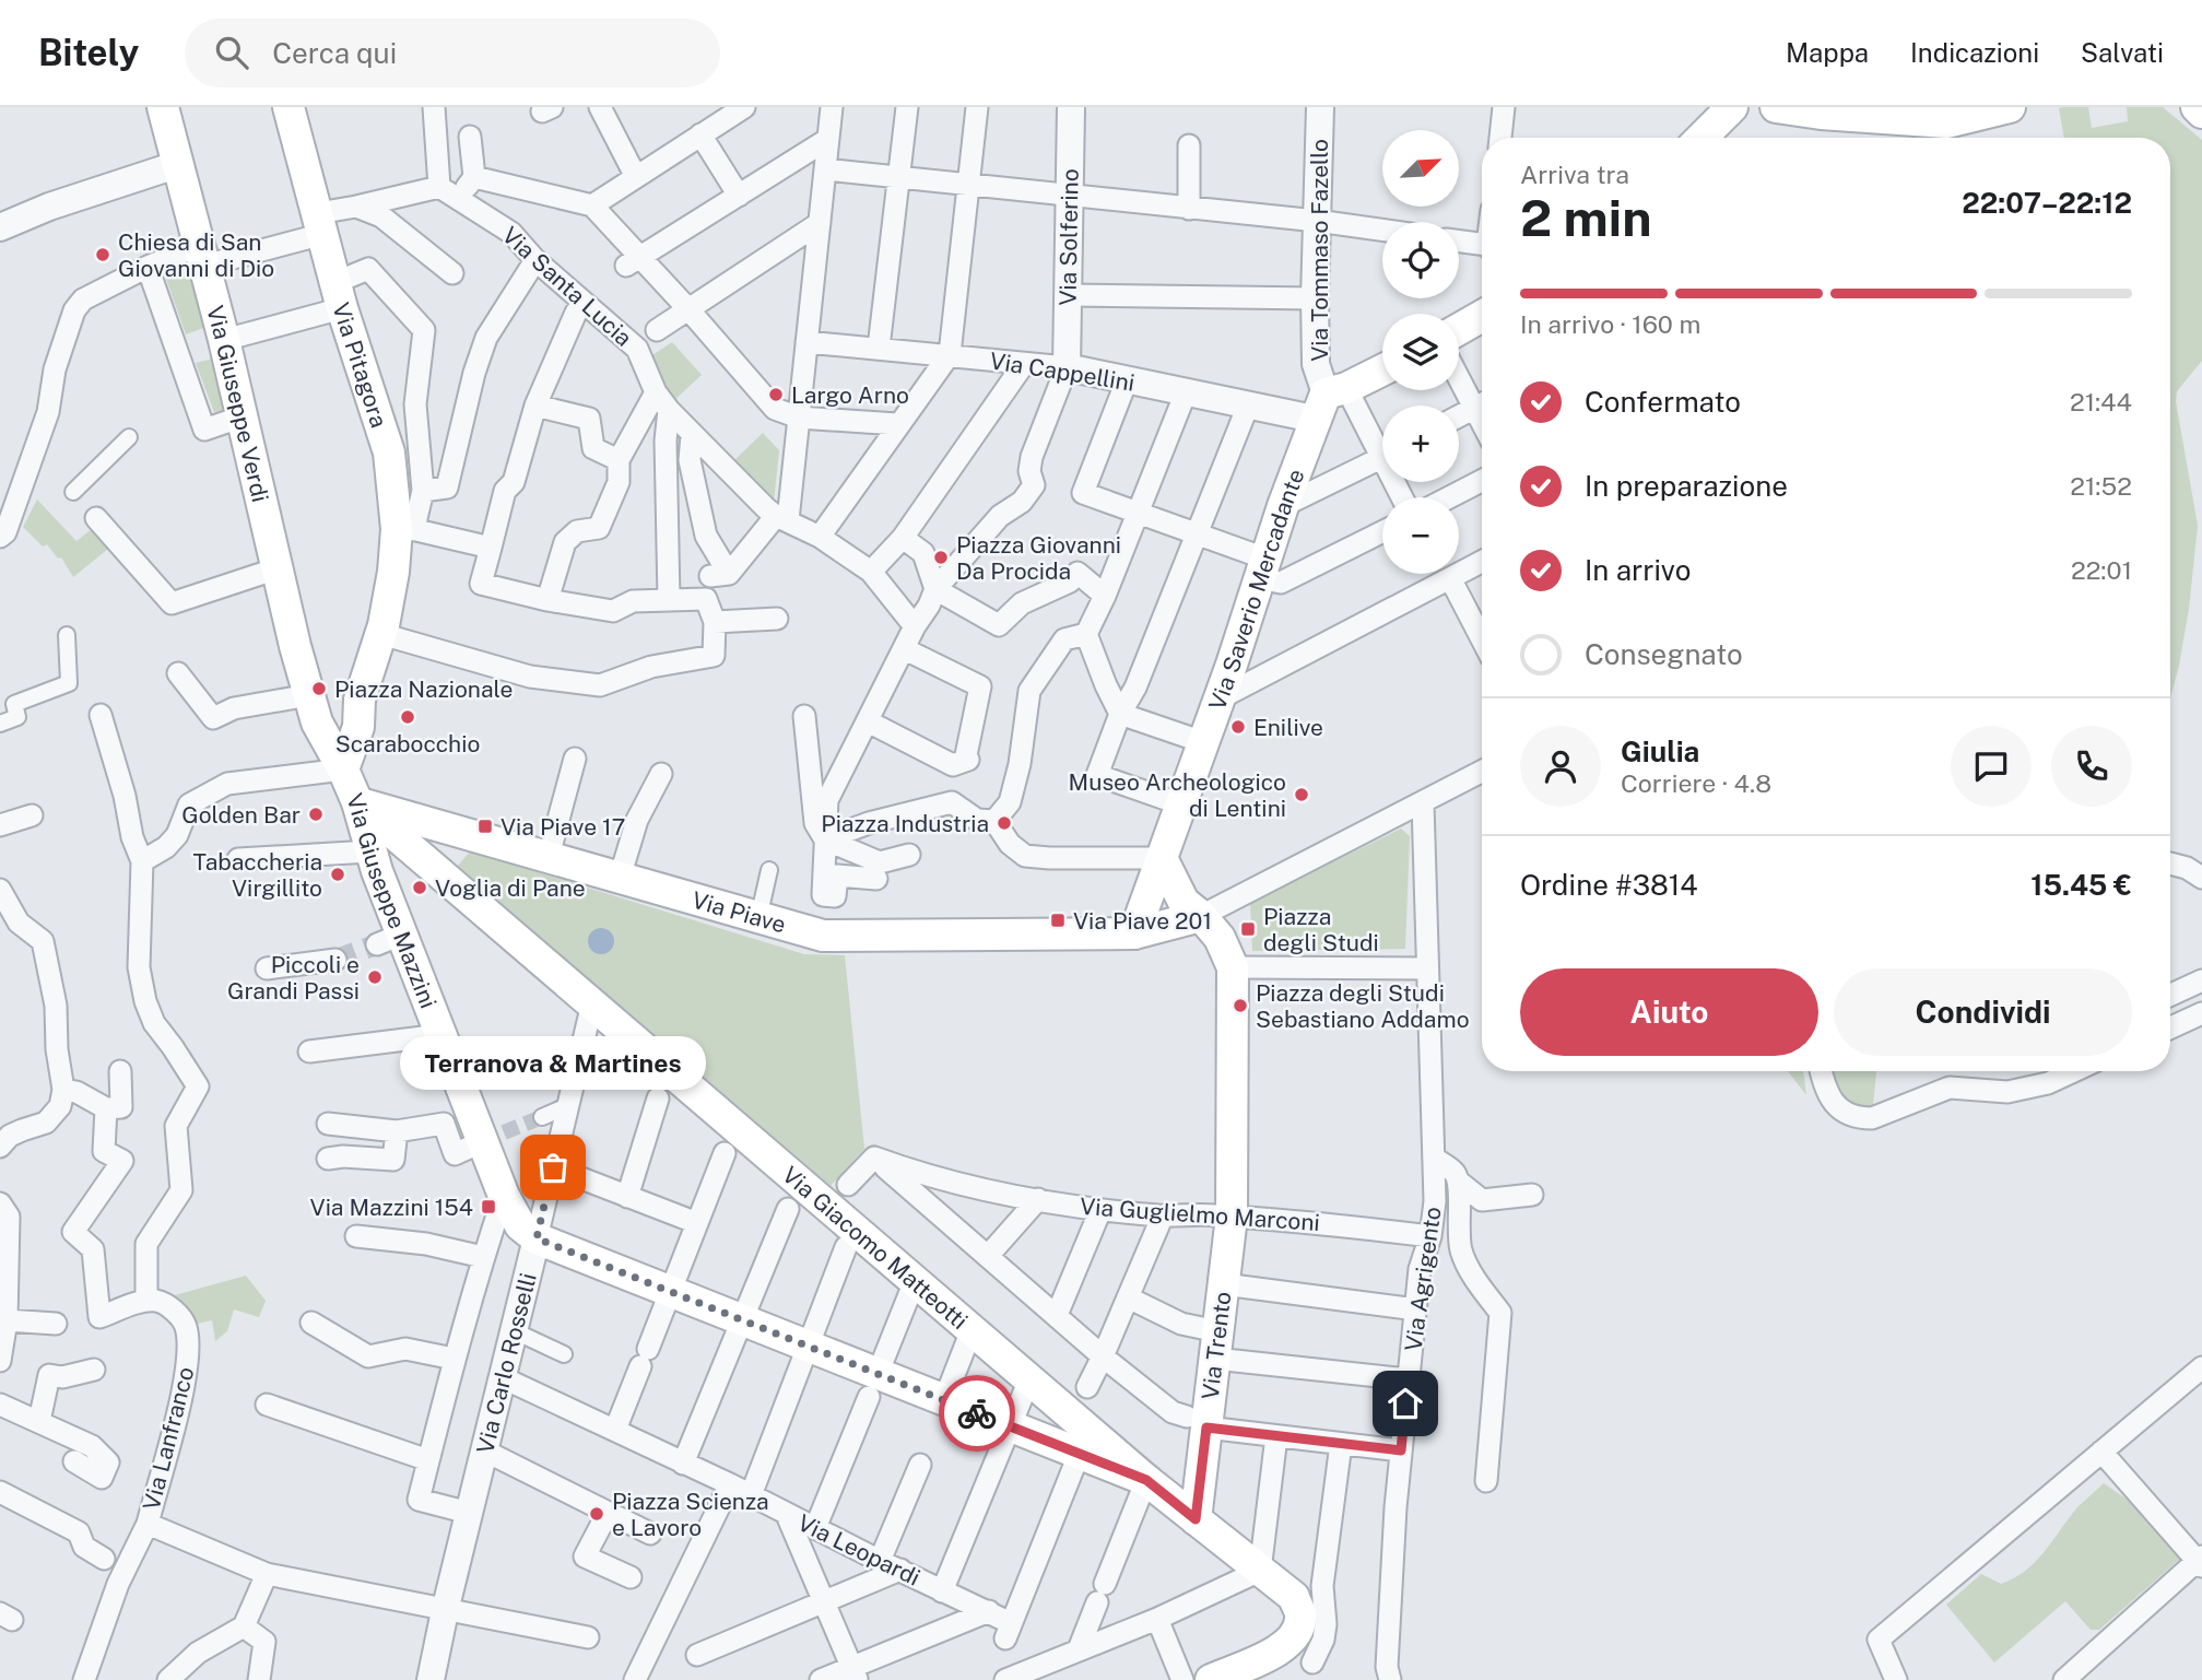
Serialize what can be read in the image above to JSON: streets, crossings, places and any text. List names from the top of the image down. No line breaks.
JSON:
{"streets":{"main road":["Via Pitagora","Via Giuseppe Verdi","Via Saverio Mercadante","Via Giuseppe Mazzini","Via Piave","Via Giacomo Matteotti","Via Trento"],"street":["Via Solferino","Via Tommaso Fazello","Via Santa Lucia","Via Cappellini","Via Guglielmo Marconi","Via Agrigento","Via Carlo Rosselli","Via Lanfranco","Via Leopardi"]},"crossings":[["Via Solferino","Via Cappellini"],["Via Tommaso Fazello","Via Cappellini"],["Via Tommaso Fazello","Via Saverio Mercadante"],["Via Pitagora","Via Giuseppe Mazzini"],["Via Cappellini","Via Saverio Mercadante"],["Via Giuseppe Verdi","Via Giuseppe Mazzini"],["Via Saverio Mercadante","Via Piave"],["Via Giuseppe Mazzini","Via Piave"],["Via Giuseppe Mazzini","Via Giacomo Matteotti"],["Via Giuseppe Mazzini","Via Carlo Rosselli"],["Via Piave","Via Giacomo Matteotti"],["Via Guglielmo Marconi","Via Agrigento"],["Via Guglielmo Marconi","Via Trento"],["Via Giacomo Matteotti","Via Trento"],["Via Giacomo Matteotti","Via Carlo Rosselli"],["Via Carlo Rosselli","Via Lanfranco"],["Via Carlo Rosselli","Via Leopardi"]],"places":{"other":["Chiesa di San Giovanni di Dio","Largo Arno","Piazza Giovanni Da Procida","Piazza Nazionale","Scarabocchio","Enilive","Museo Archeologico di Lentini","Golden Bar","Piazza Industria","Tabaccheria Virgillito","Voglia di Pane","Piccoli e Grandi Passi","Piazza degli Studi Sebastiano Addamo","Terranova & Martines","Piazza Scienza e Lavoro"],"transit":["Via Piave 17","Via Piave 201","Piazza degli Studi","Via Mazzini 154"]},"north":"top right","page":{"header":"Bitely","search":"Cerca qui","nav":["Mappa","Indicazioni","Salvati"],"map_buttons":["+","−"],"heading":["2 min","Arriva tra","22:07–22:12"],"panel":["Giulia","Corriere · 4.8","Ordine #3814","15.45 €"],"bar":"In arrivo · 160 m","list":[["Confermato","21:44"],["In preparazione","21:52"],["In arrivo","22:01"],"Consegnato"],"buttons":["Aiuto","Condividi"],"bubble":"Terranova & Martines"}}
